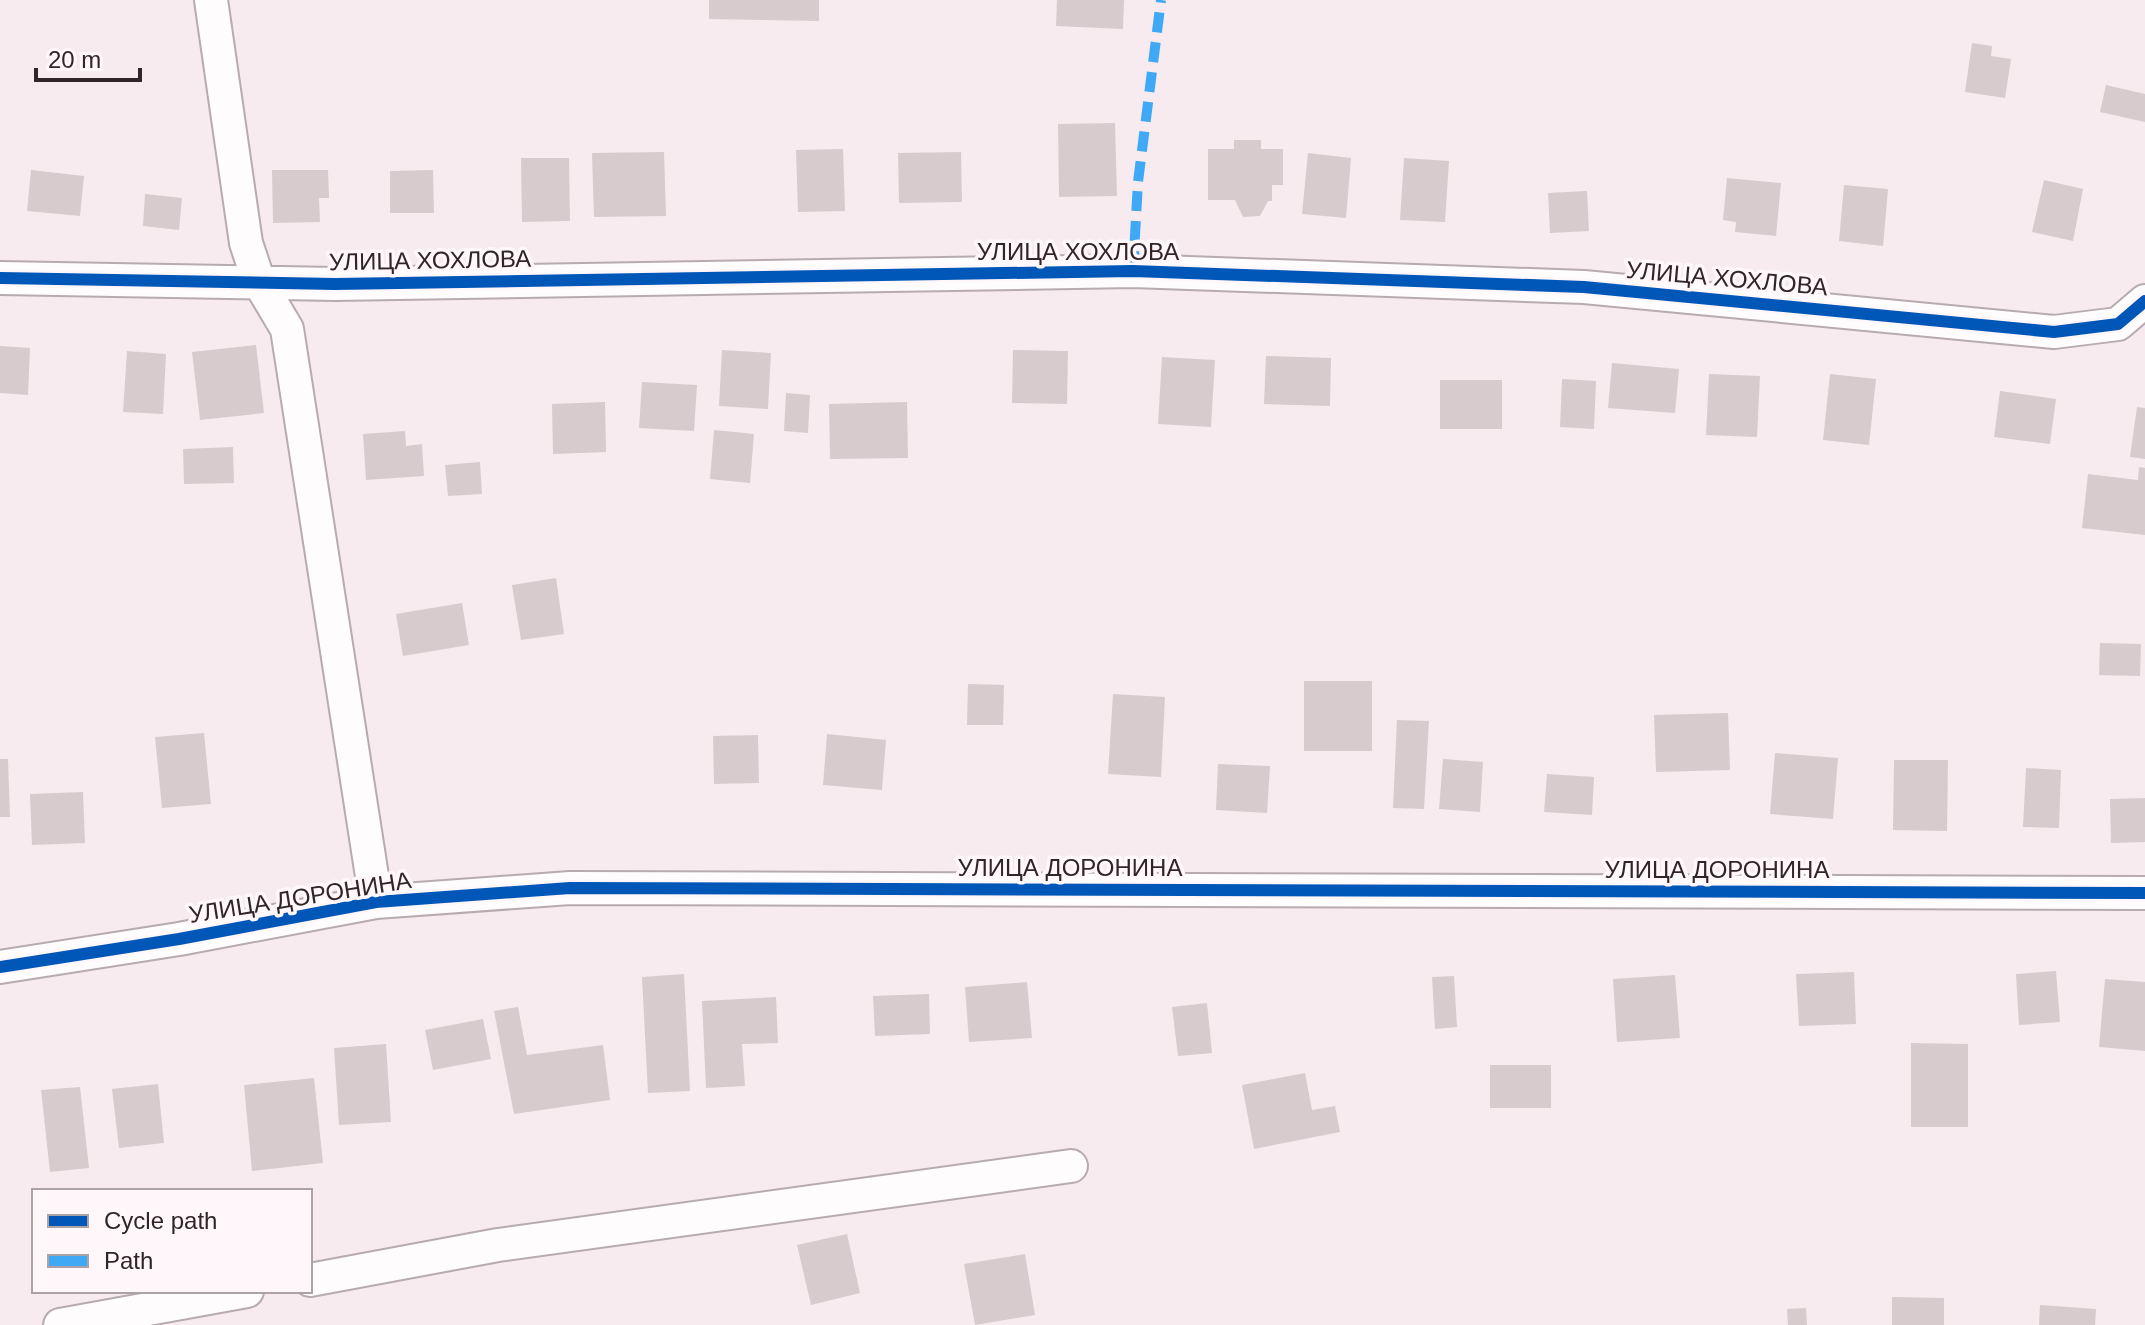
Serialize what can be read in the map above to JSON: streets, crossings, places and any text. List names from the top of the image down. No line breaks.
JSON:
{"streets":{"street":["УЛИЦА ХОХЛОВА","УЛИЦА ДОРОНИНА"]},"legend":["Cycle path","Path"],"scale_bar":"20 m"}
